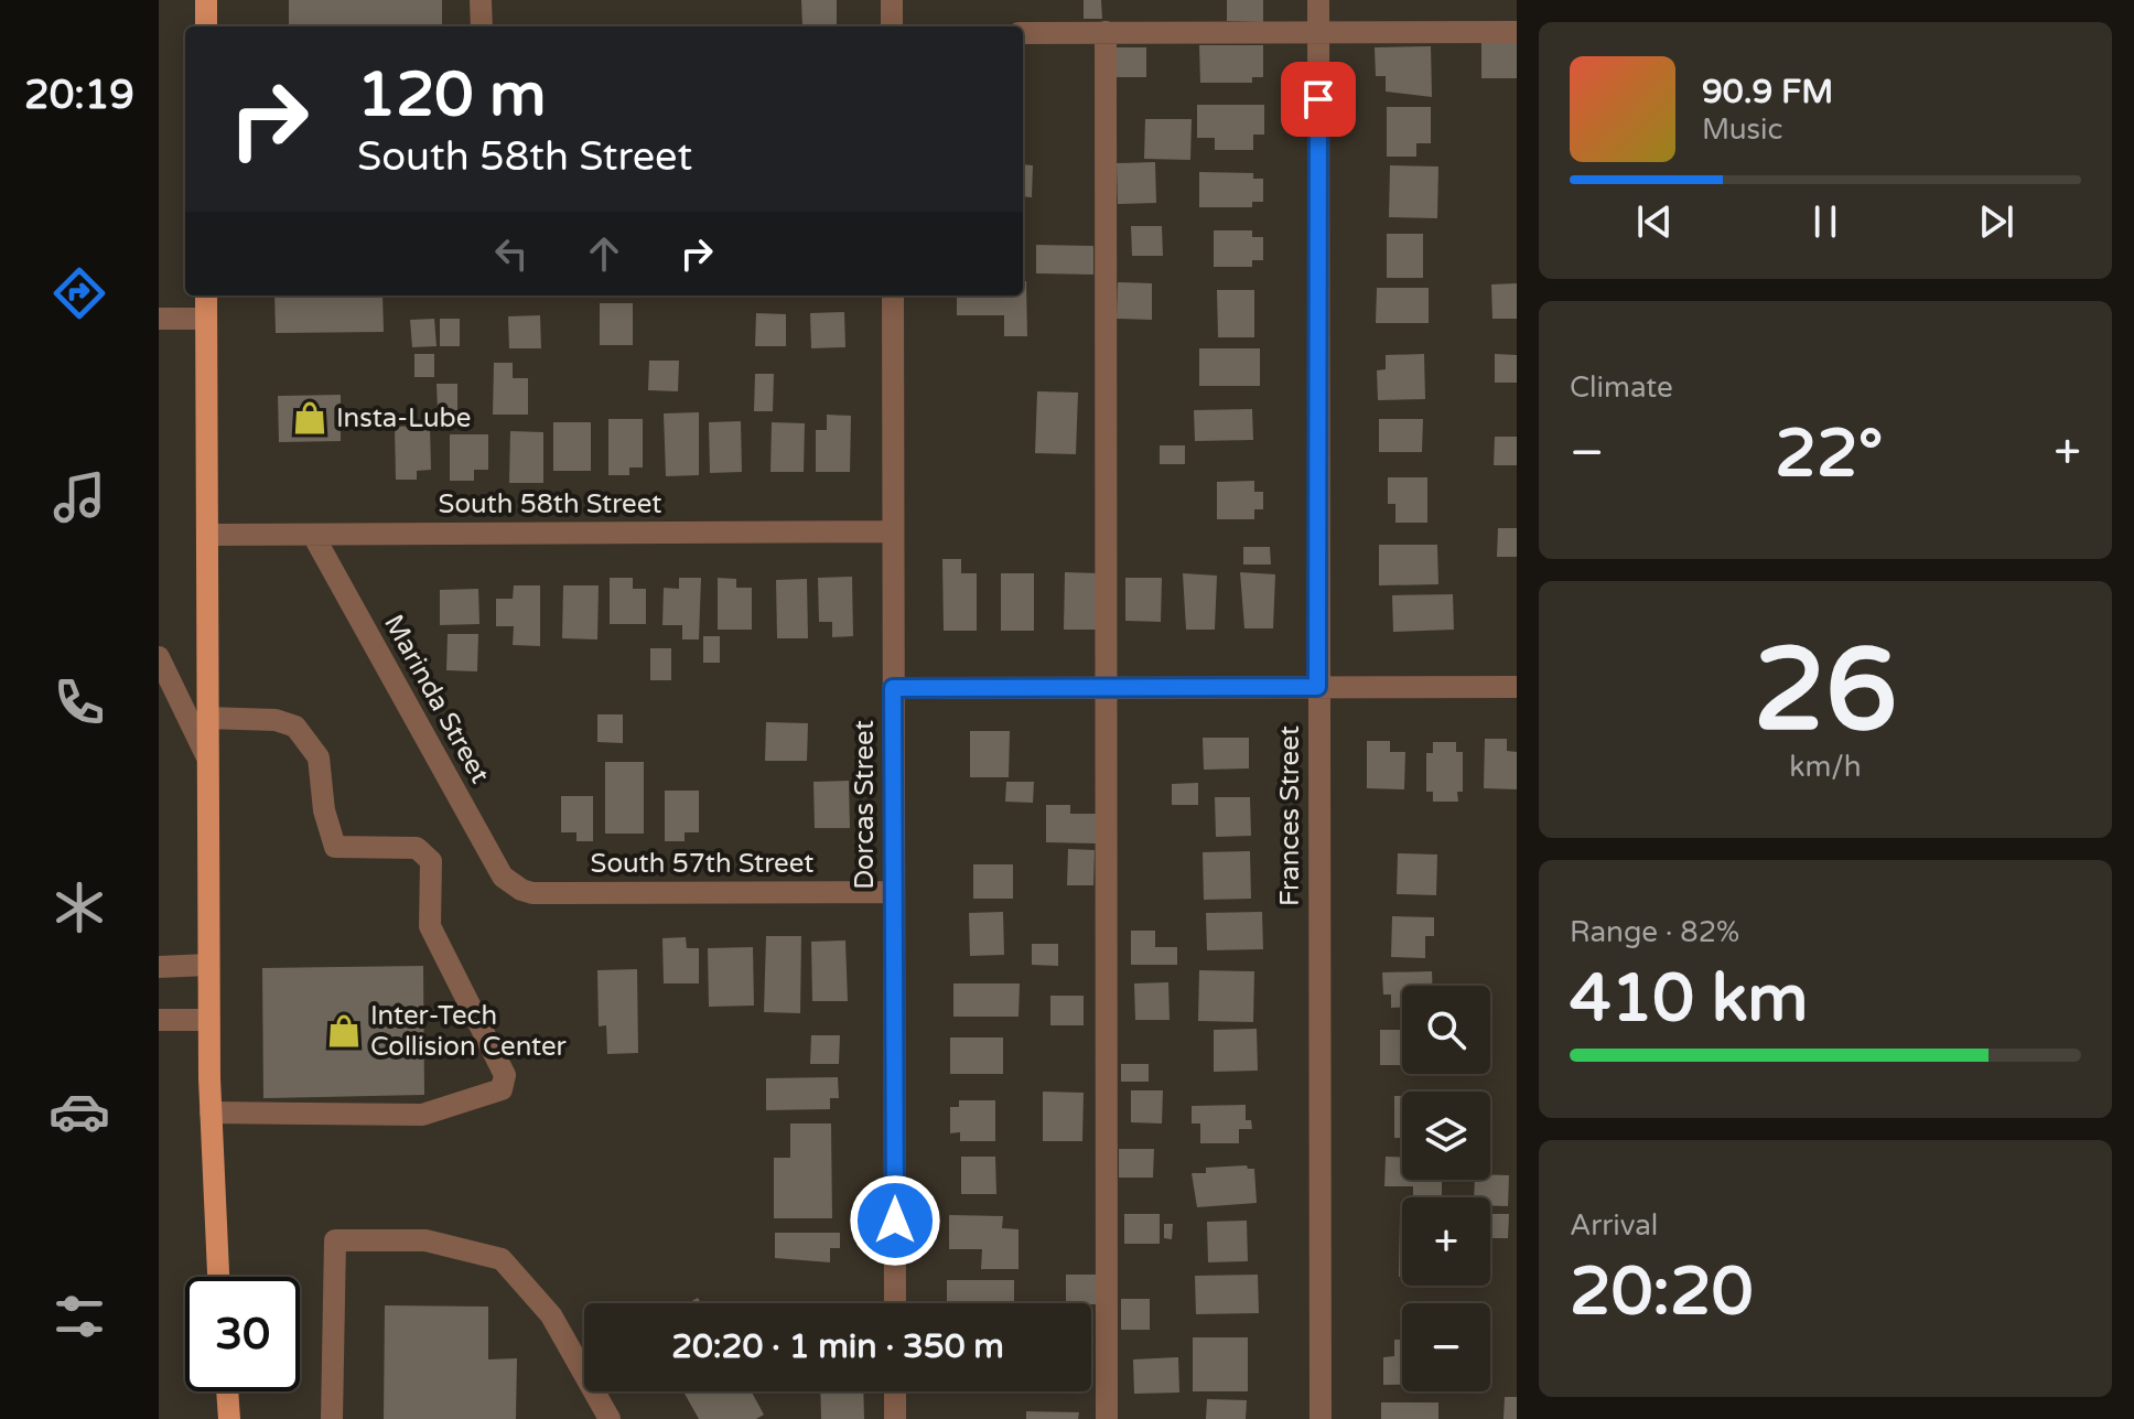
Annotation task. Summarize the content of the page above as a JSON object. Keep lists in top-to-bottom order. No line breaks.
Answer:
{"streets":{"street":["South 58th Street","Marinda Street","Dorcas Street","Frances Street","South 57th Street"]},"crossings":[["South 58th Street","Marinda Street"],["South 58th Street","Dorcas Street"],["Marinda Street","South 57th Street"],["Dorcas Street","South 57th Street"]],"places":{"shop":["Insta-Lube","Inter-Tech Collision Center"]},"page":{"tabs":"20:19","turn":["120 m","South 58th Street"],"song":["90.9 FM","Music"],"tile":["Climate",["26","km/h"],["Range · 82%","410 km"],["Arrival","20:20"]],"heat":["−","22°","+"],"map_buttons":["+","−"],"limit":"30","trip":"20:20 · 1 min · 350 m"}}
